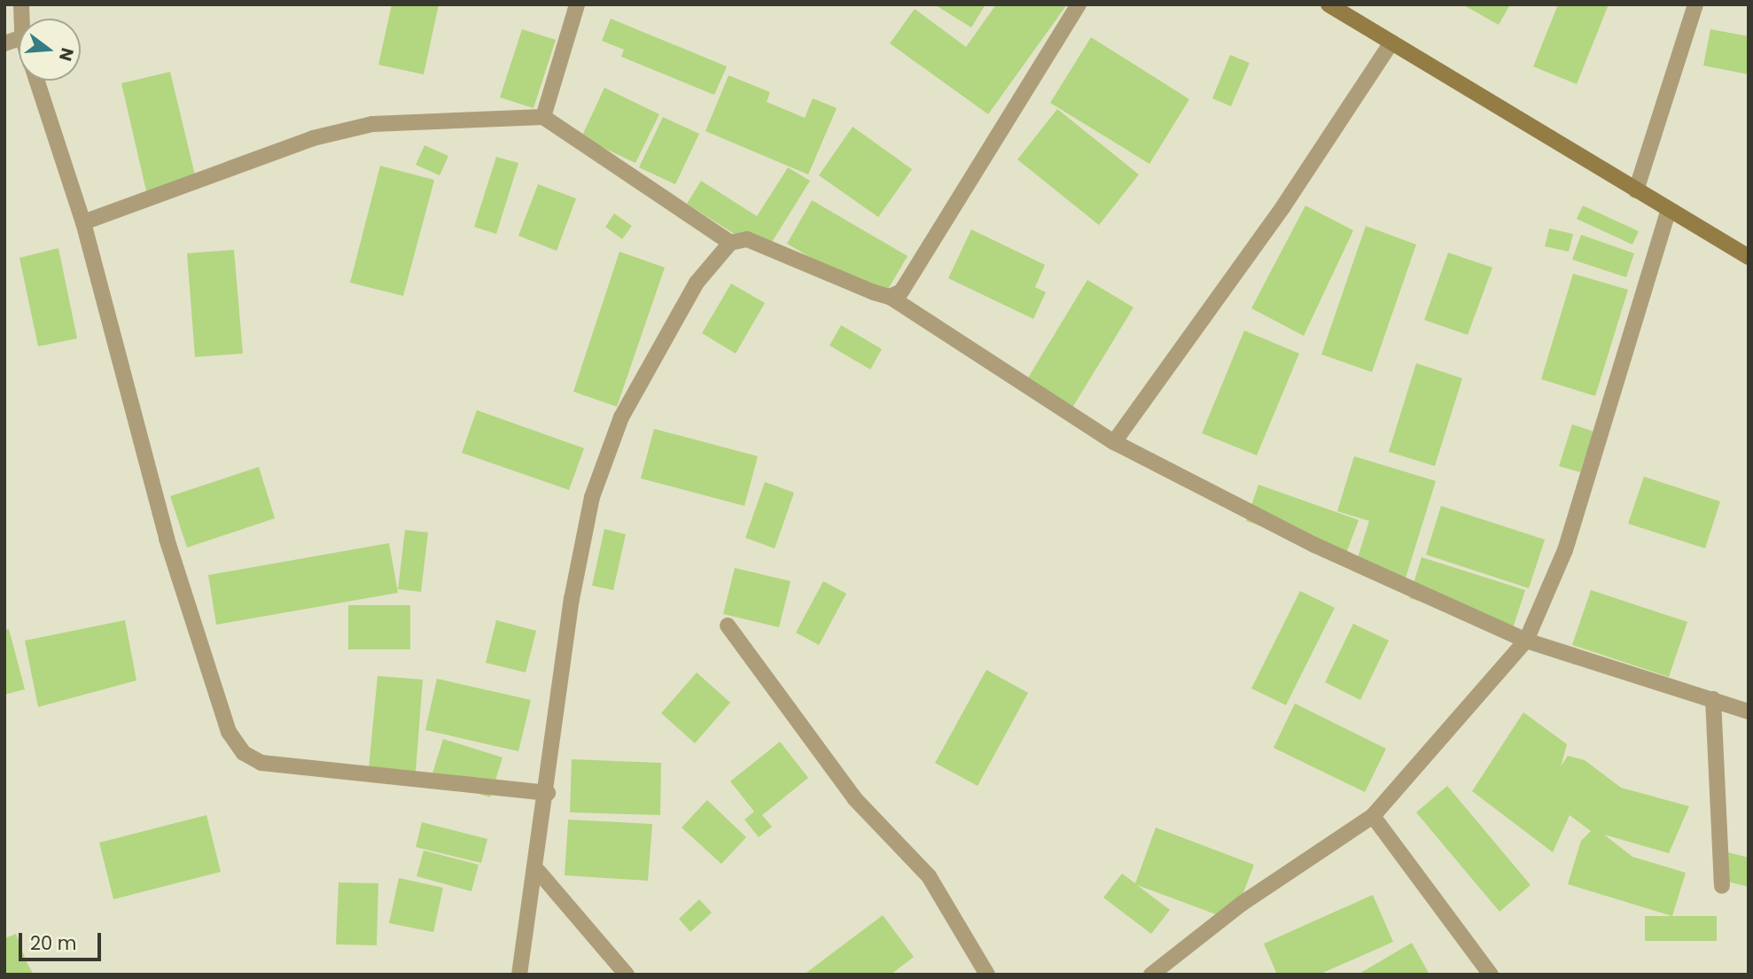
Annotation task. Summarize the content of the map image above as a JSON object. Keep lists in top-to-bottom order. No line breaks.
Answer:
{"scale_bar":"20 m","north":"right"}
